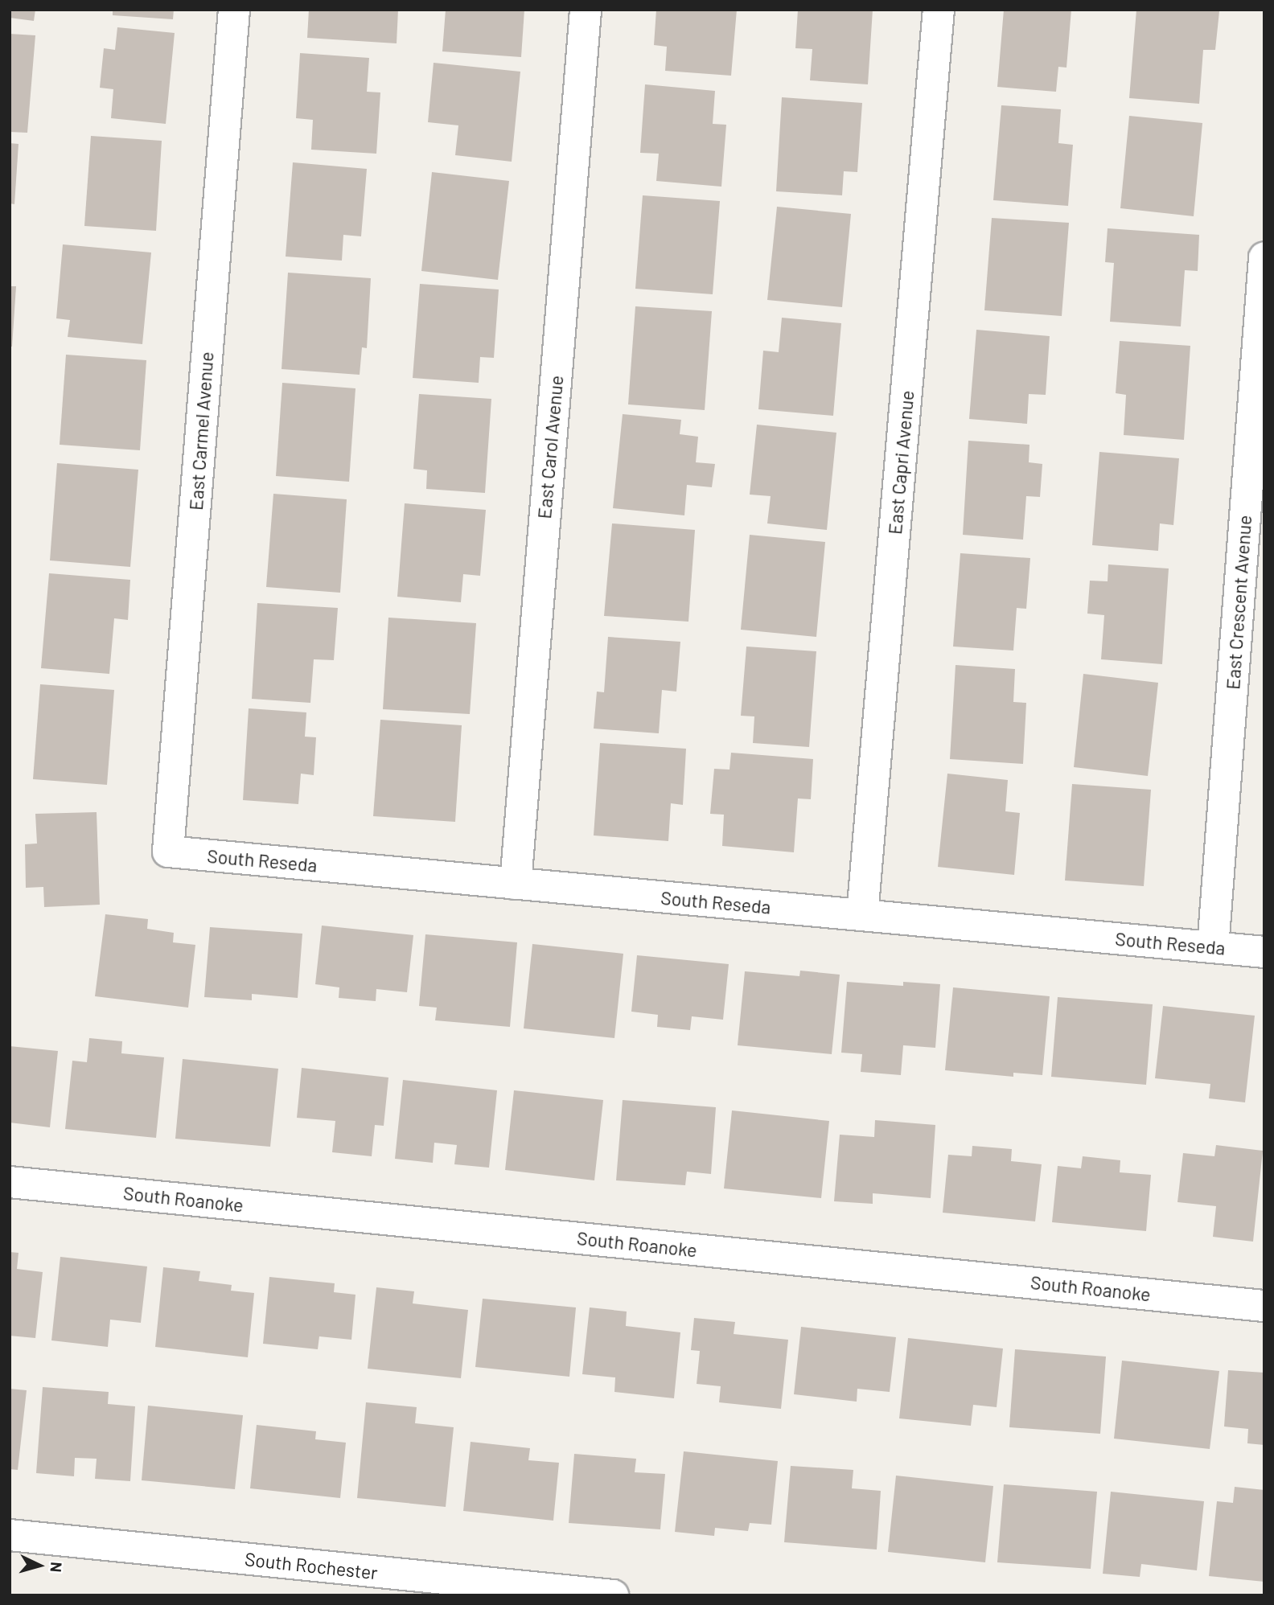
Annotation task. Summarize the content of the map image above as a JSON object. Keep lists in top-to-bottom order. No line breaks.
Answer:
{"streets":{"street":["East Carmel Avenue","East Carol Avenue","East Capri Avenue","East Crescent Avenue","South Reseda","South Roanoke","South Rochester"]},"crossings":[["East Carmel Avenue","South Reseda"],["East Carol Avenue","South Reseda"],["East Capri Avenue","South Reseda"],["East Crescent Avenue","South Reseda"]],"north":"right"}
